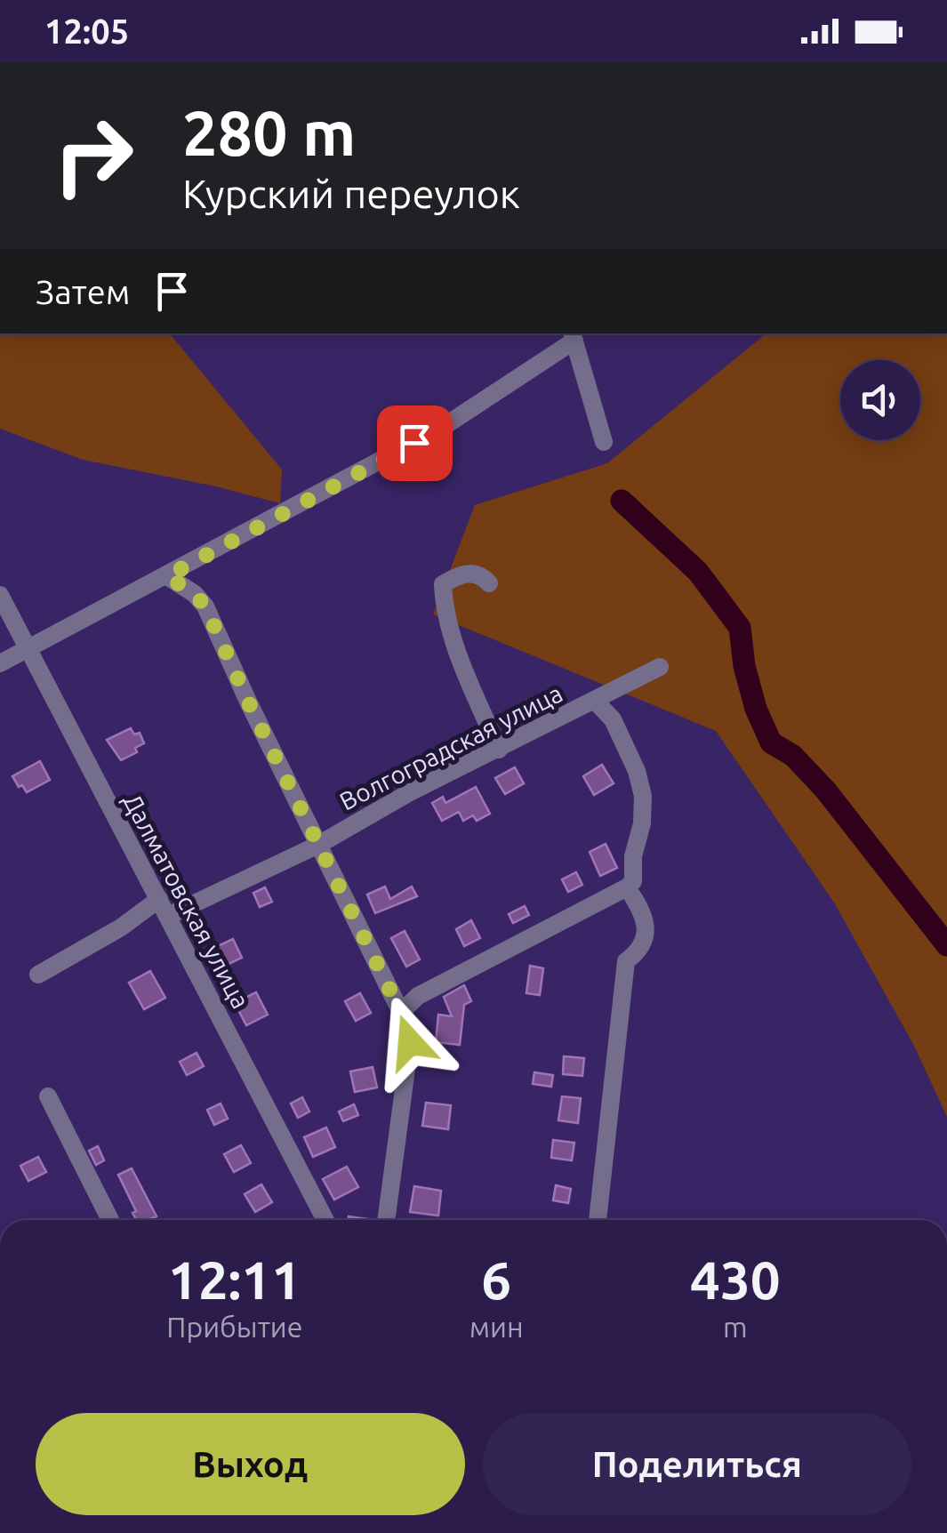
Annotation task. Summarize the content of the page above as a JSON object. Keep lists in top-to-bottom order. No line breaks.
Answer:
{"streets":{"street":["Волгоградская улица","Далматовская улица"]},"crossings":[["Волгоградская улица","Далматовская улица"]],"page":{"status":"12:05","turn":["280 m","Курский переулок"],"then":"Затем","eta":["12:11","Прибытие","6","мин","430","m"],"buttons":["Выход","Поделиться"]}}
